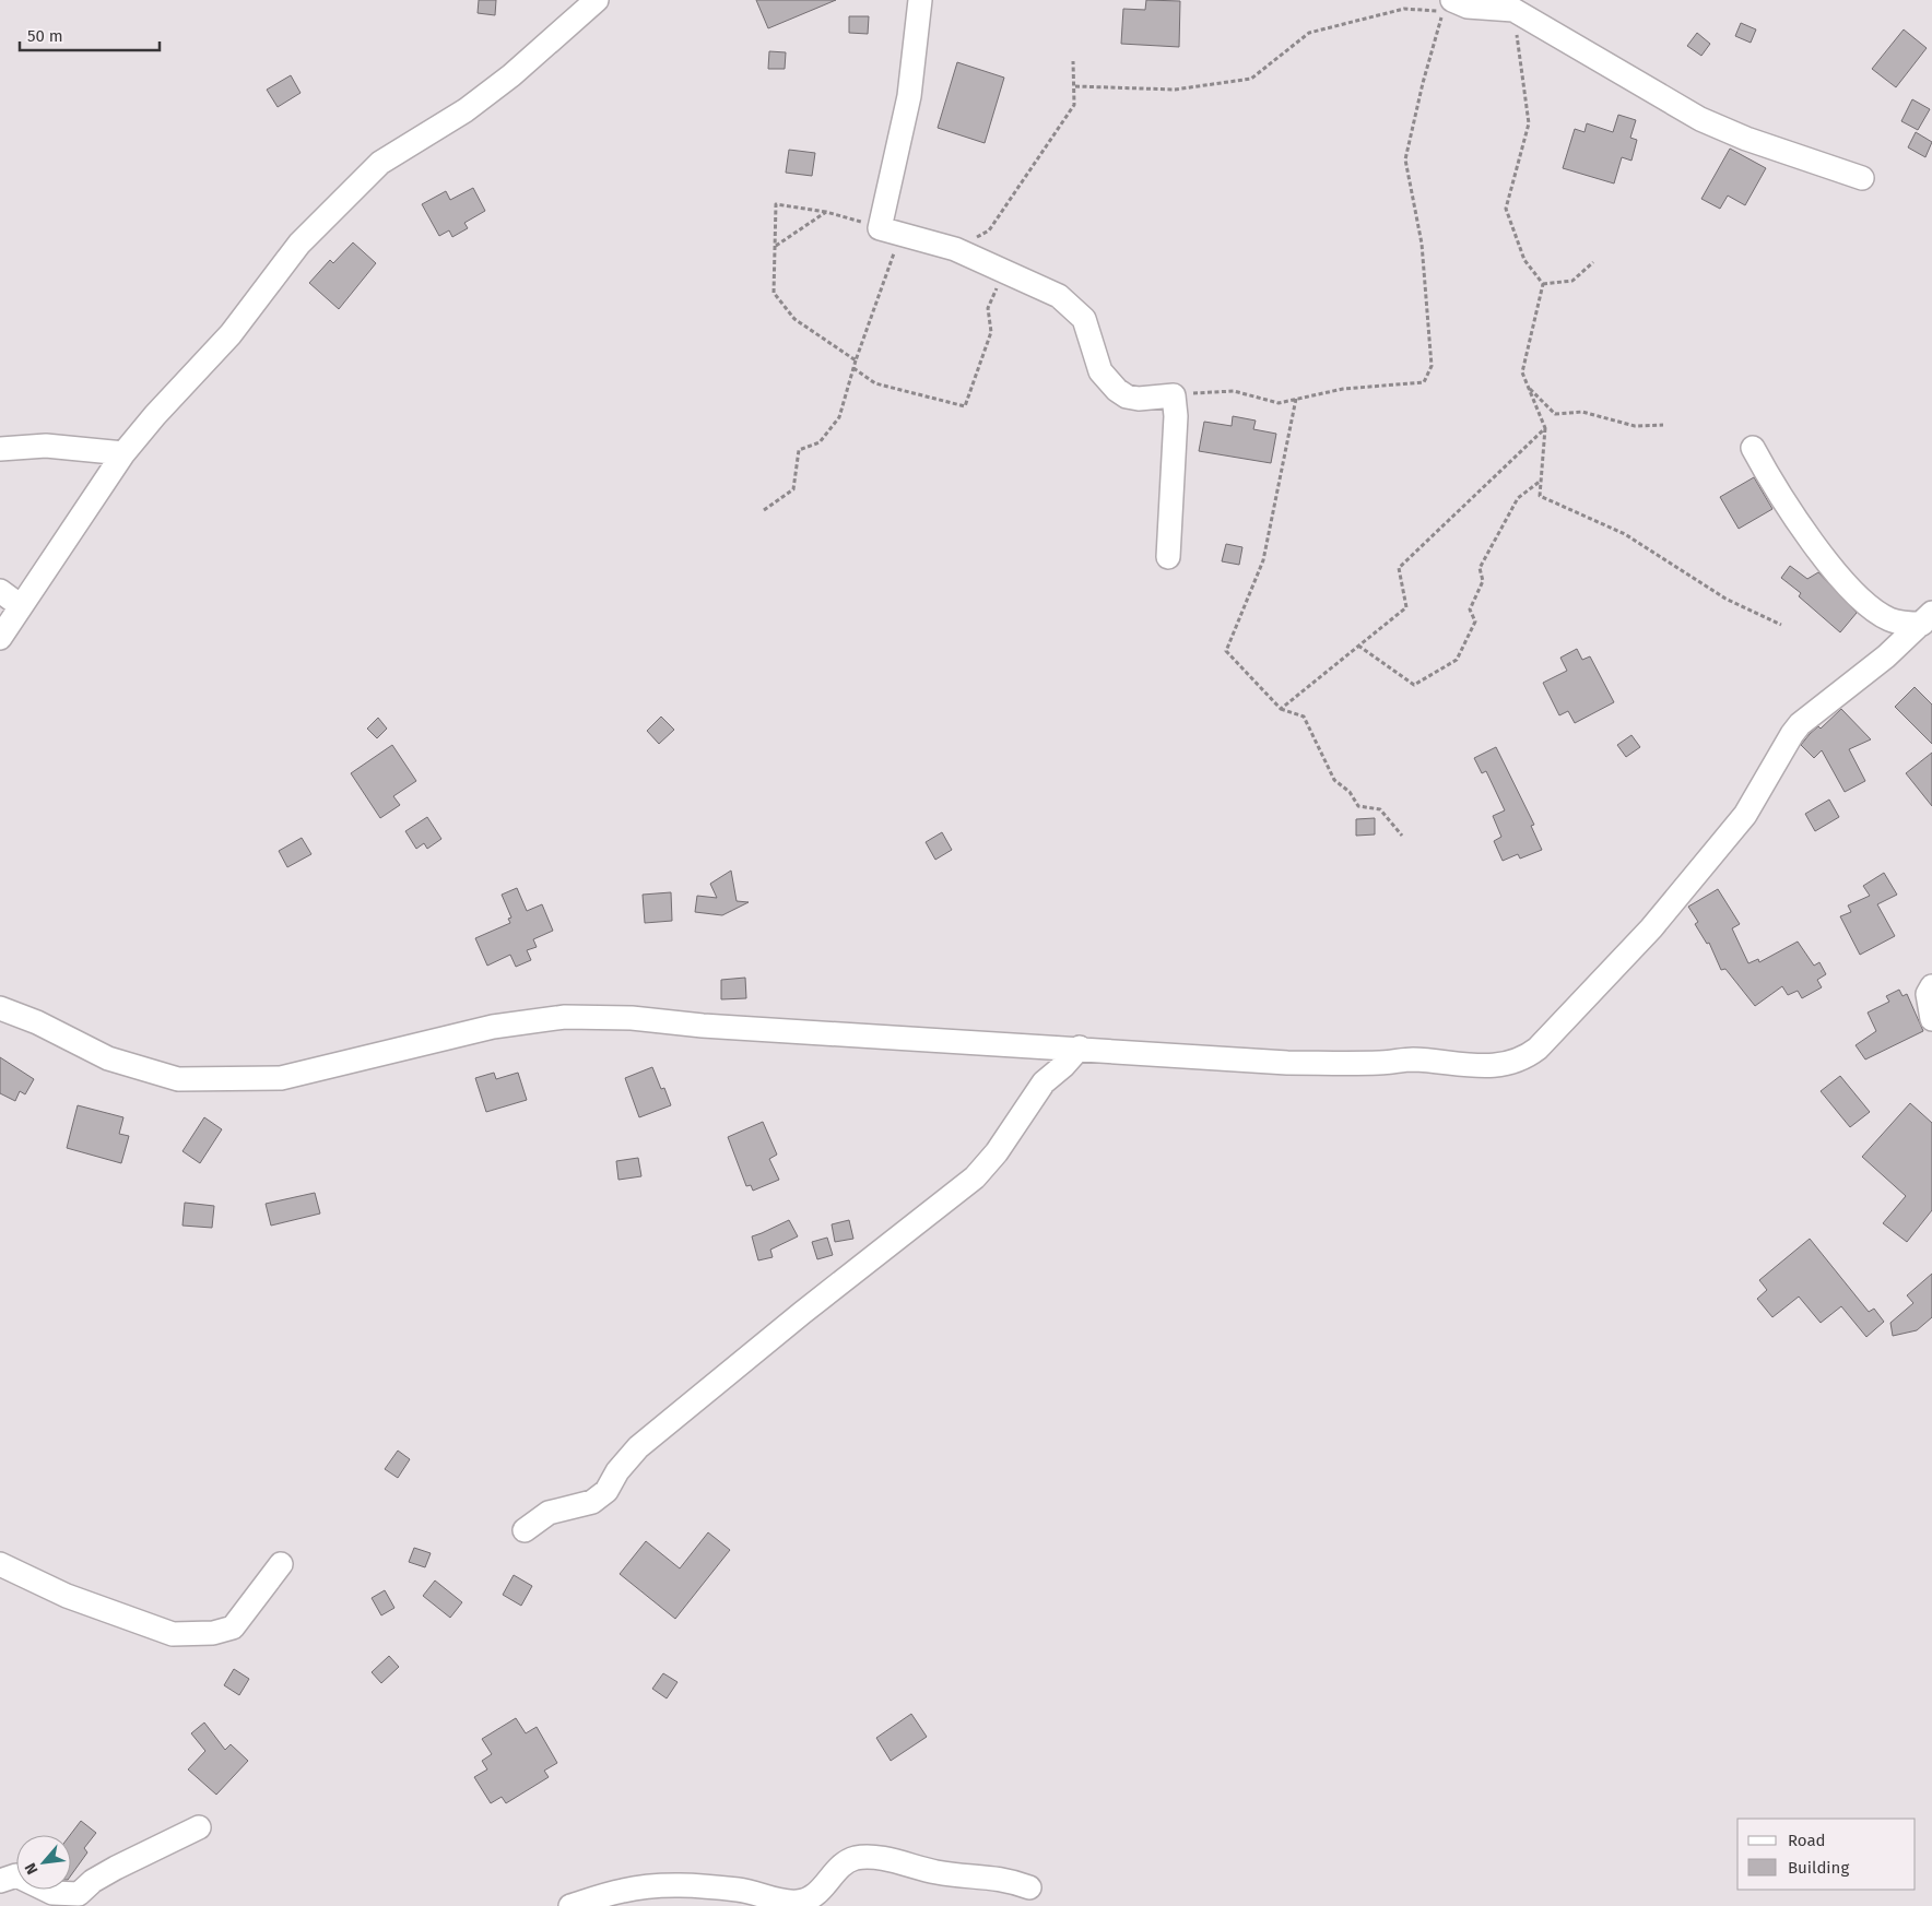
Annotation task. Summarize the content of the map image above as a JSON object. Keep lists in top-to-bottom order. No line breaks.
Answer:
{"legend":["Road","Building"],"scale_bar":"50 m","north":"bottom left"}
